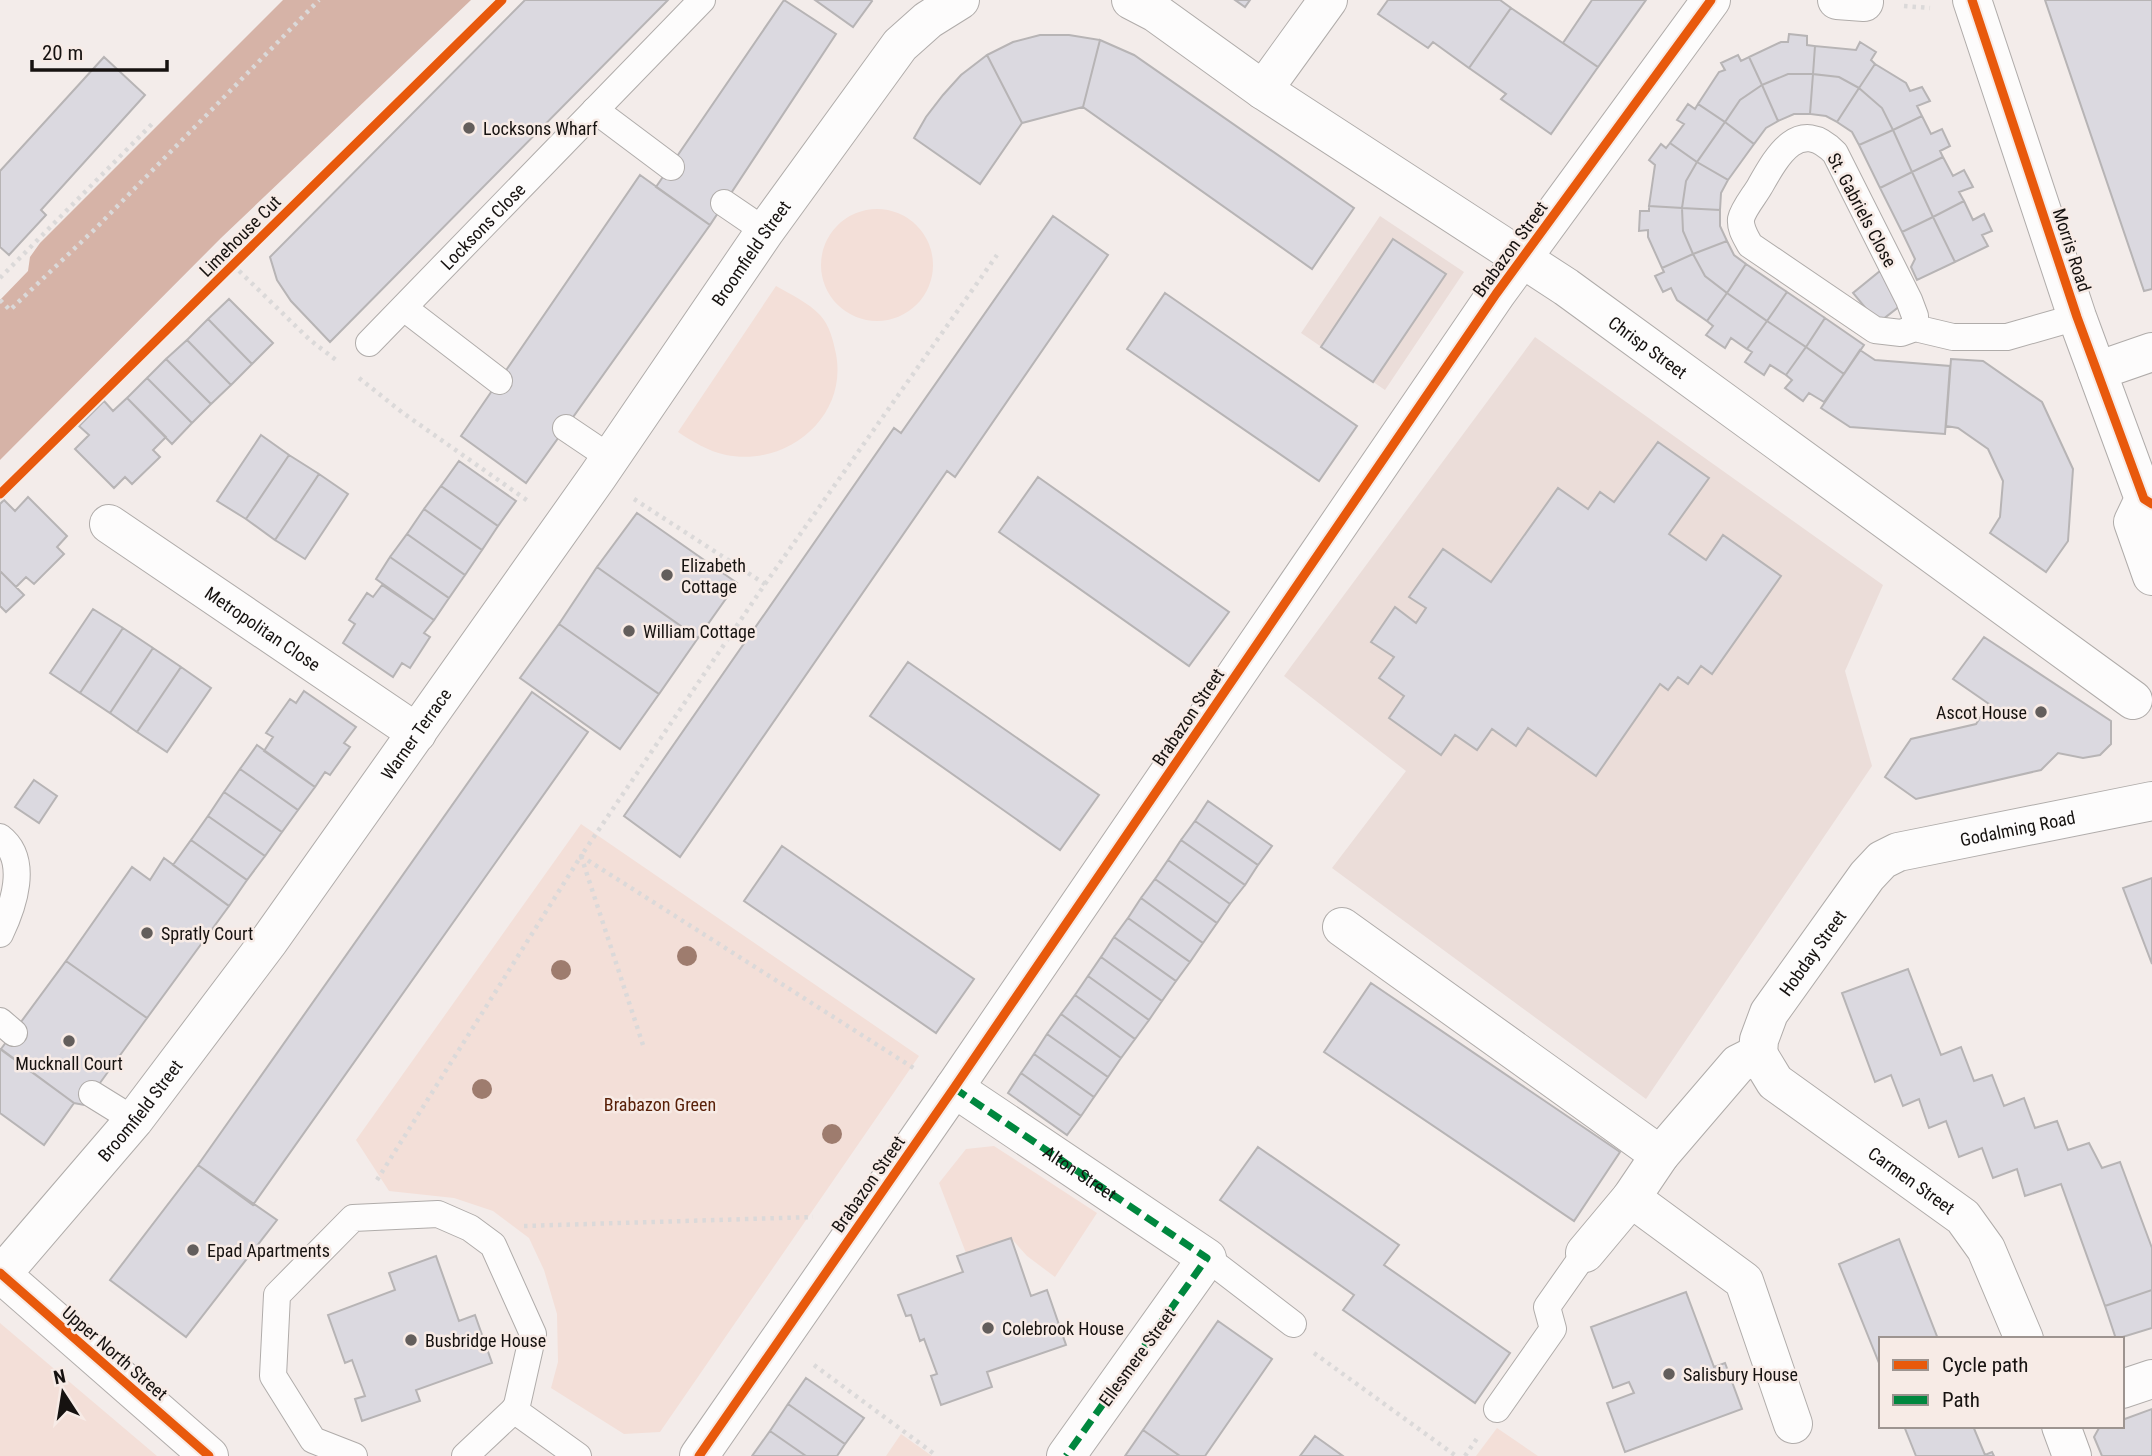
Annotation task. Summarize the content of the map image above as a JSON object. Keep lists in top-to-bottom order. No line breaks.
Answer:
{"streets":{"street":["Brabazon Street","Morris Road","Broomfield Street","Chrisp Street","Metropolitan Close","Warner Terrace","Godalming Road","Hobday Street","Alton Street","Carmen Street","Upper North Street","Ellesmere Street"],"lane":["St. Gabriels Close","Locksons Close"],"cycle path":["Limehouse Cut"]},"crossings":[["St. Gabriels Close","Morris Road"],["Brabazon Street","Chrisp Street"],["Brabazon Street","Alton Street"],["Broomfield Street","Warner Terrace"],["Broomfield Street","Upper North Street"],["Metropolitan Close","Warner Terrace"],["Godalming Road","Hobday Street"],["Hobday Street","Carmen Street"],["Alton Street","Ellesmere Street"]],"parks":["Brabazon Green"],"places":["Locksons Wharf","Elizabeth Cottage","William Cottage","Ascot House","Spratly Court","Mucknall Court","Epad Apartments","Colebrook House","Busbridge House","Salisbury House"],"legend":["Cycle path","Path"],"scale_bar":"20 m","north":"top"}
